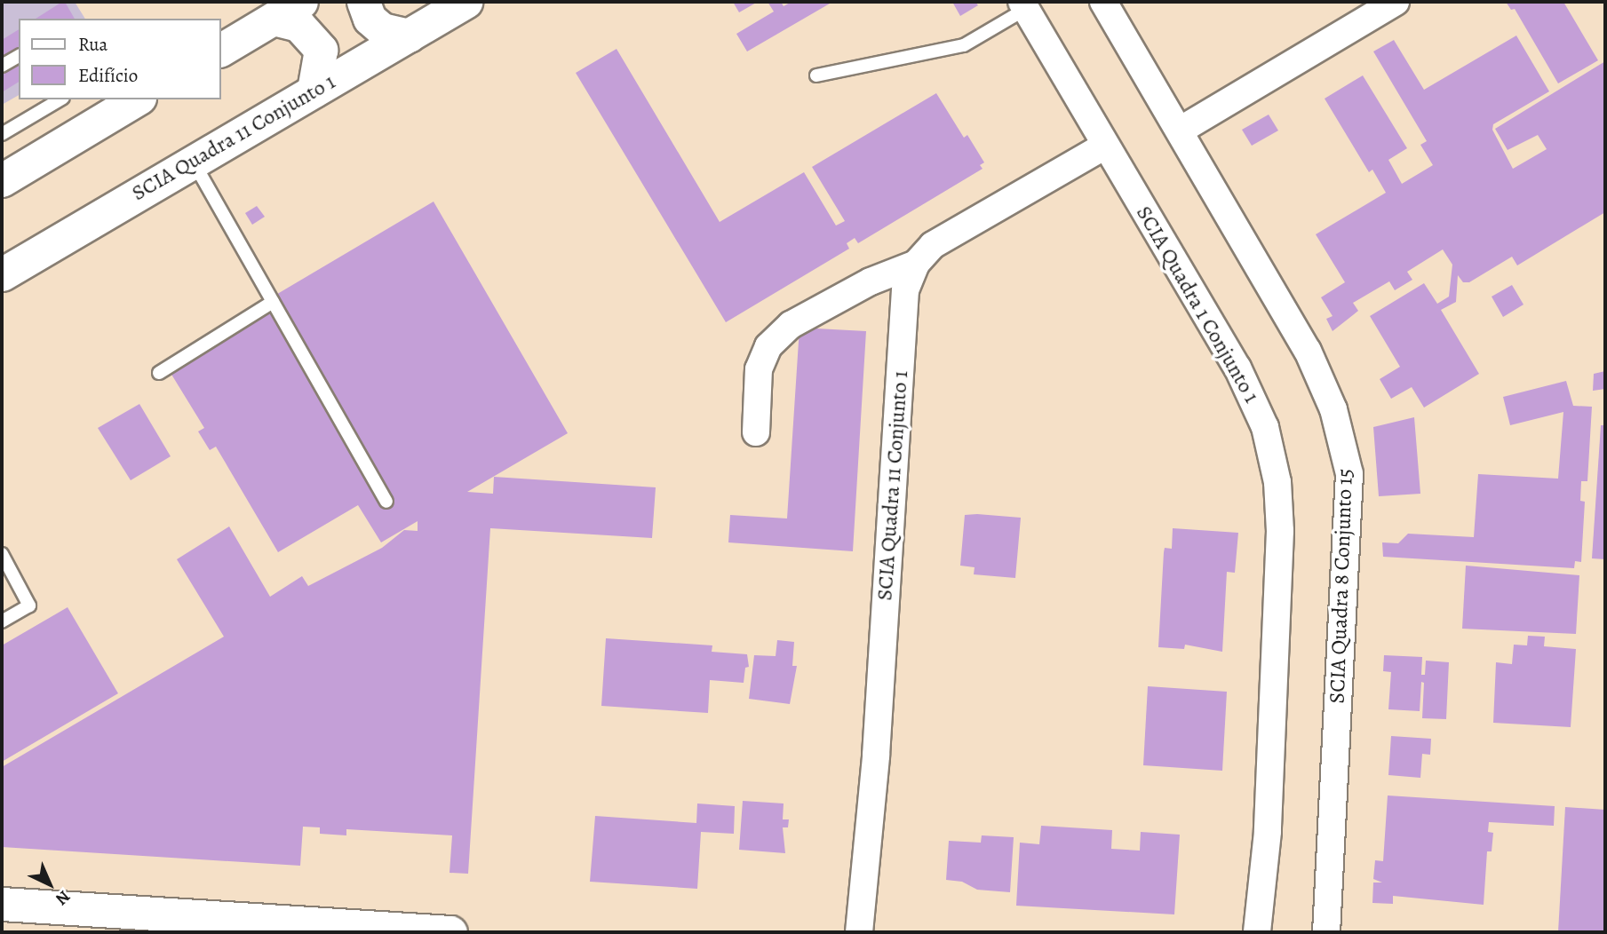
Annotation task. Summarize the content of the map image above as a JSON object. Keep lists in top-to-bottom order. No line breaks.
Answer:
{"streets":{"street":["SCIA Quadra 11 Conjunto 1","SCIA Quadra 1 Conjunto 1","SCIA Quadra 8 Conjunto 15"]},"crossings":[["SCIA Quadra 11 Conjunto 1","SCIA Quadra 1 Conjunto 1"]],"legend":["Rua","Edifício"],"north":"bottom right"}
